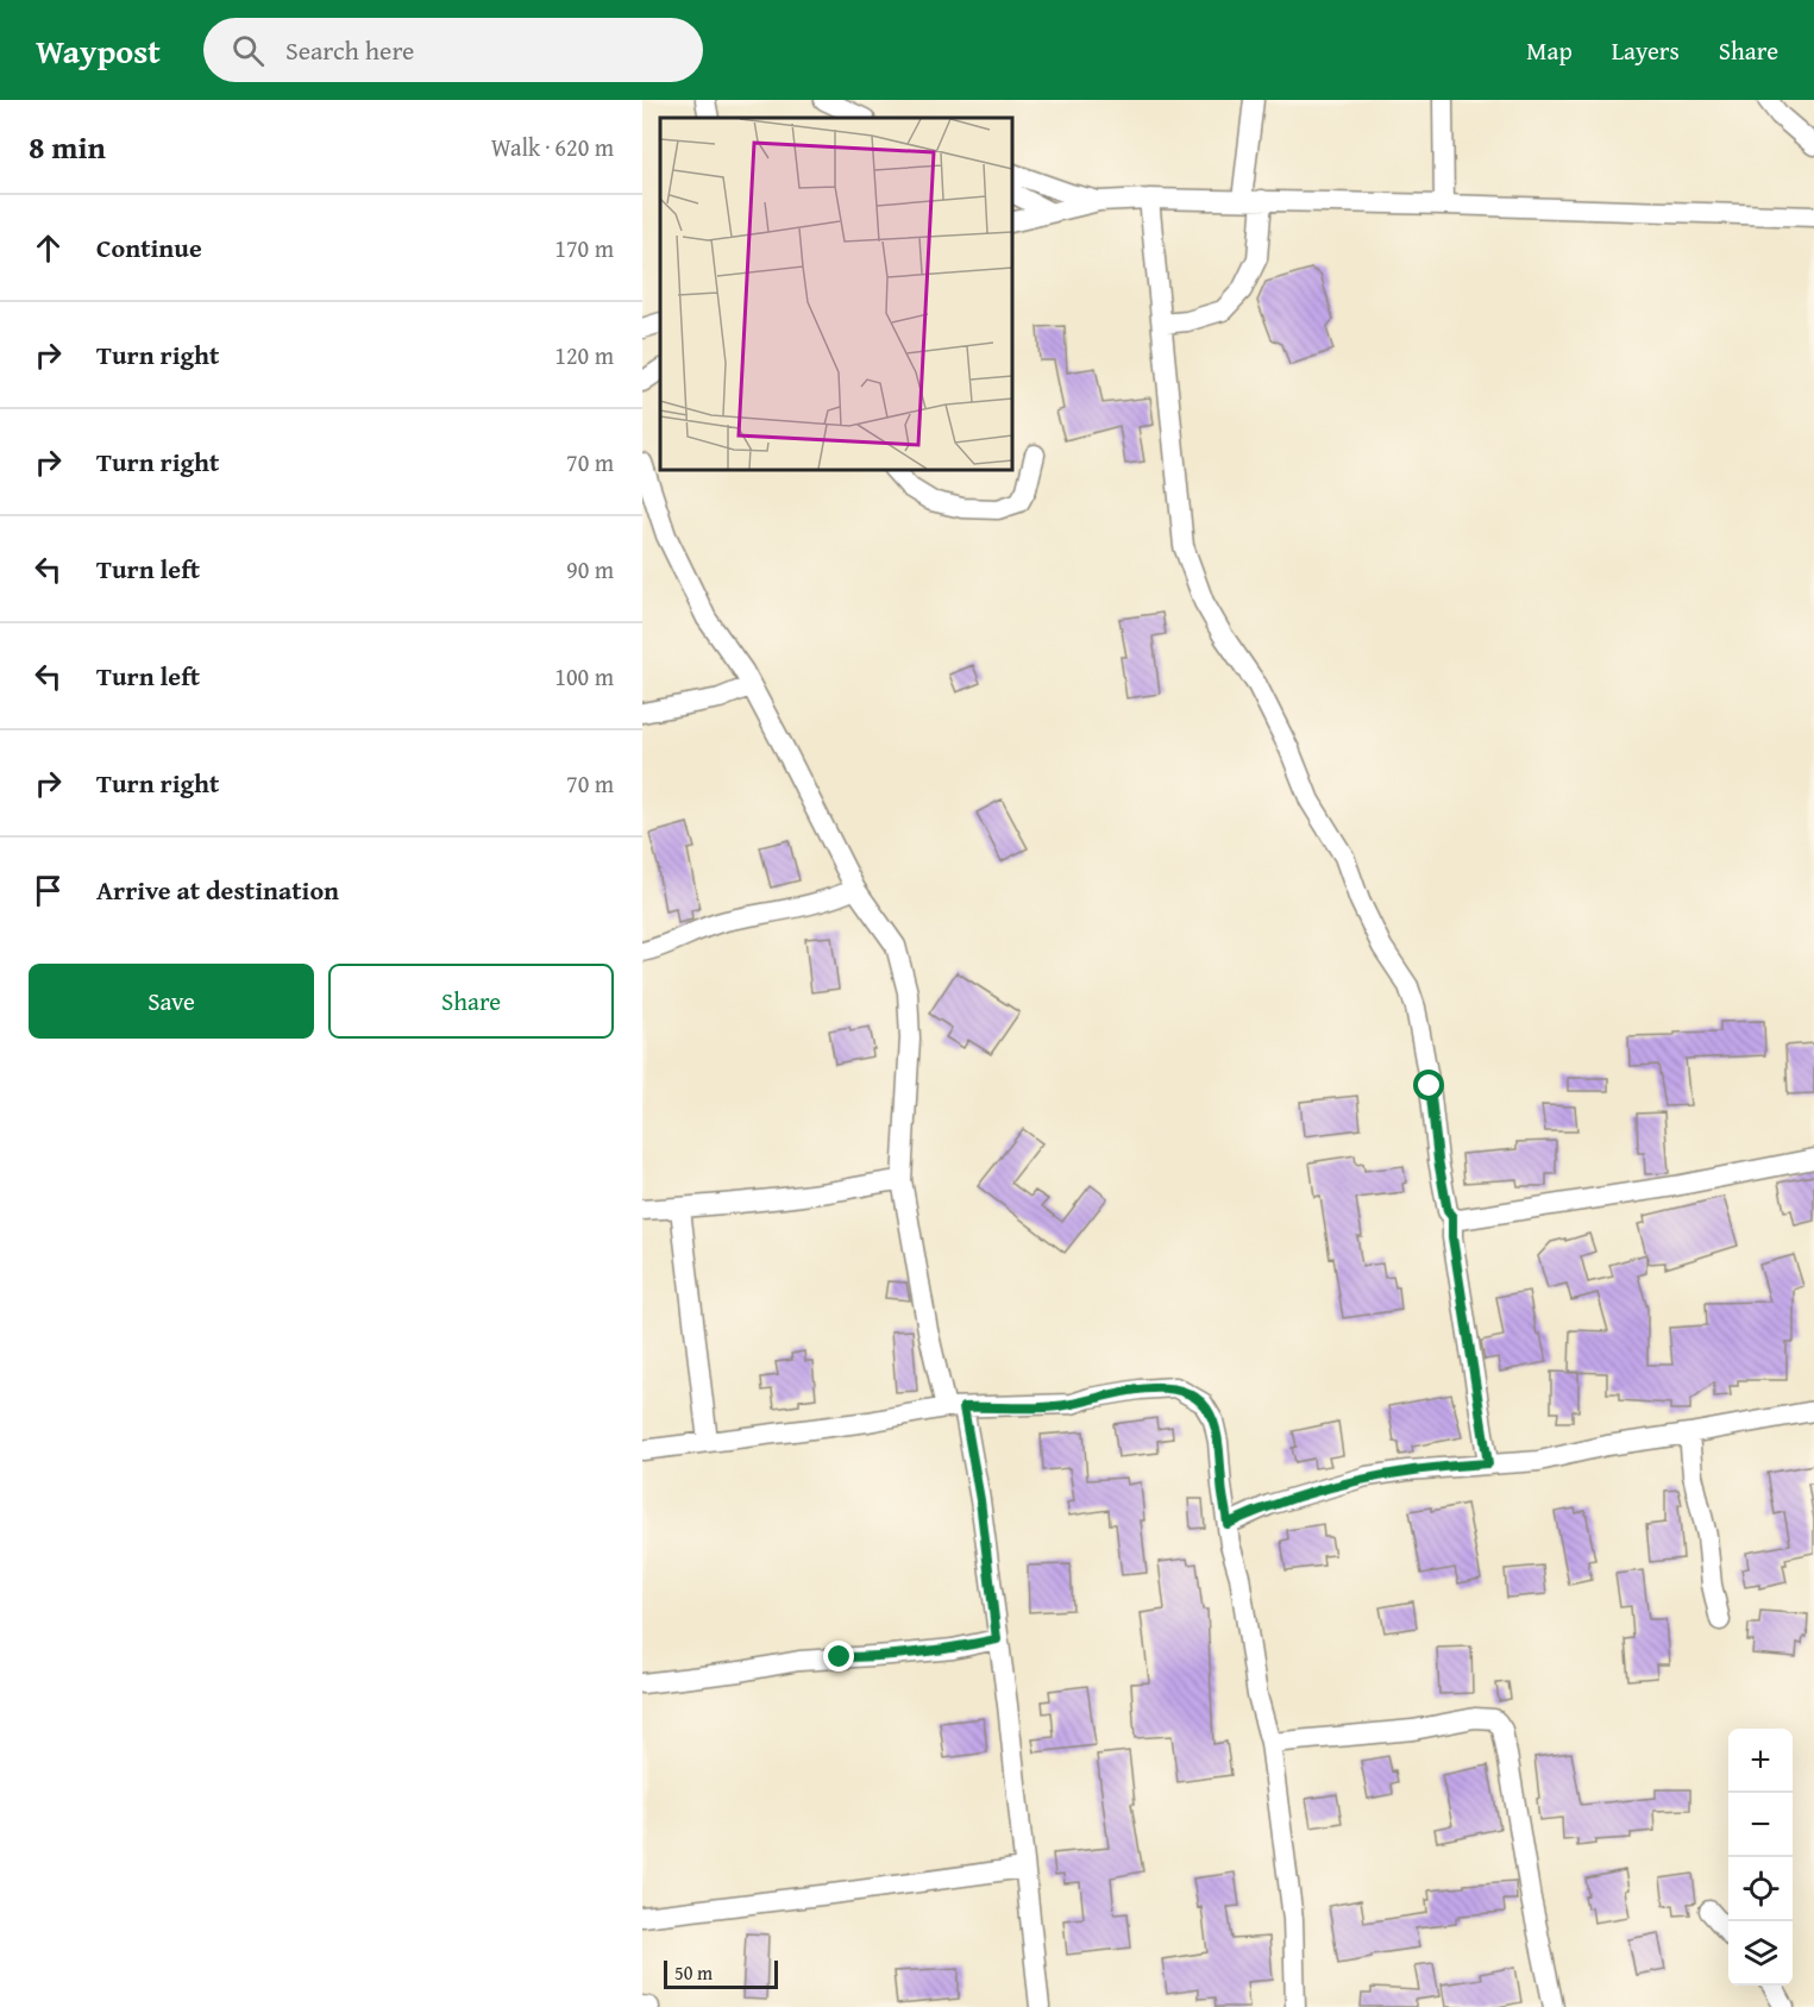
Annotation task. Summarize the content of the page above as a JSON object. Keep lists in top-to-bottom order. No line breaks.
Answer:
{"scale_bar":"50 m","page":{"header":"Waypost","search":"Search here","nav":["Map","Layers","Share"],"heading":["8 min","Walk · 620 m"],"list":[["Continue","170 m"],["Turn right","120 m"],["Turn right","70 m"],["Turn left","90 m"],["Turn left","100 m"],["Turn right","70 m"],"Arrive at destination"],"buttons":["Save","Share"],"map_buttons":["+","−"],"scale":"50 m"}}
